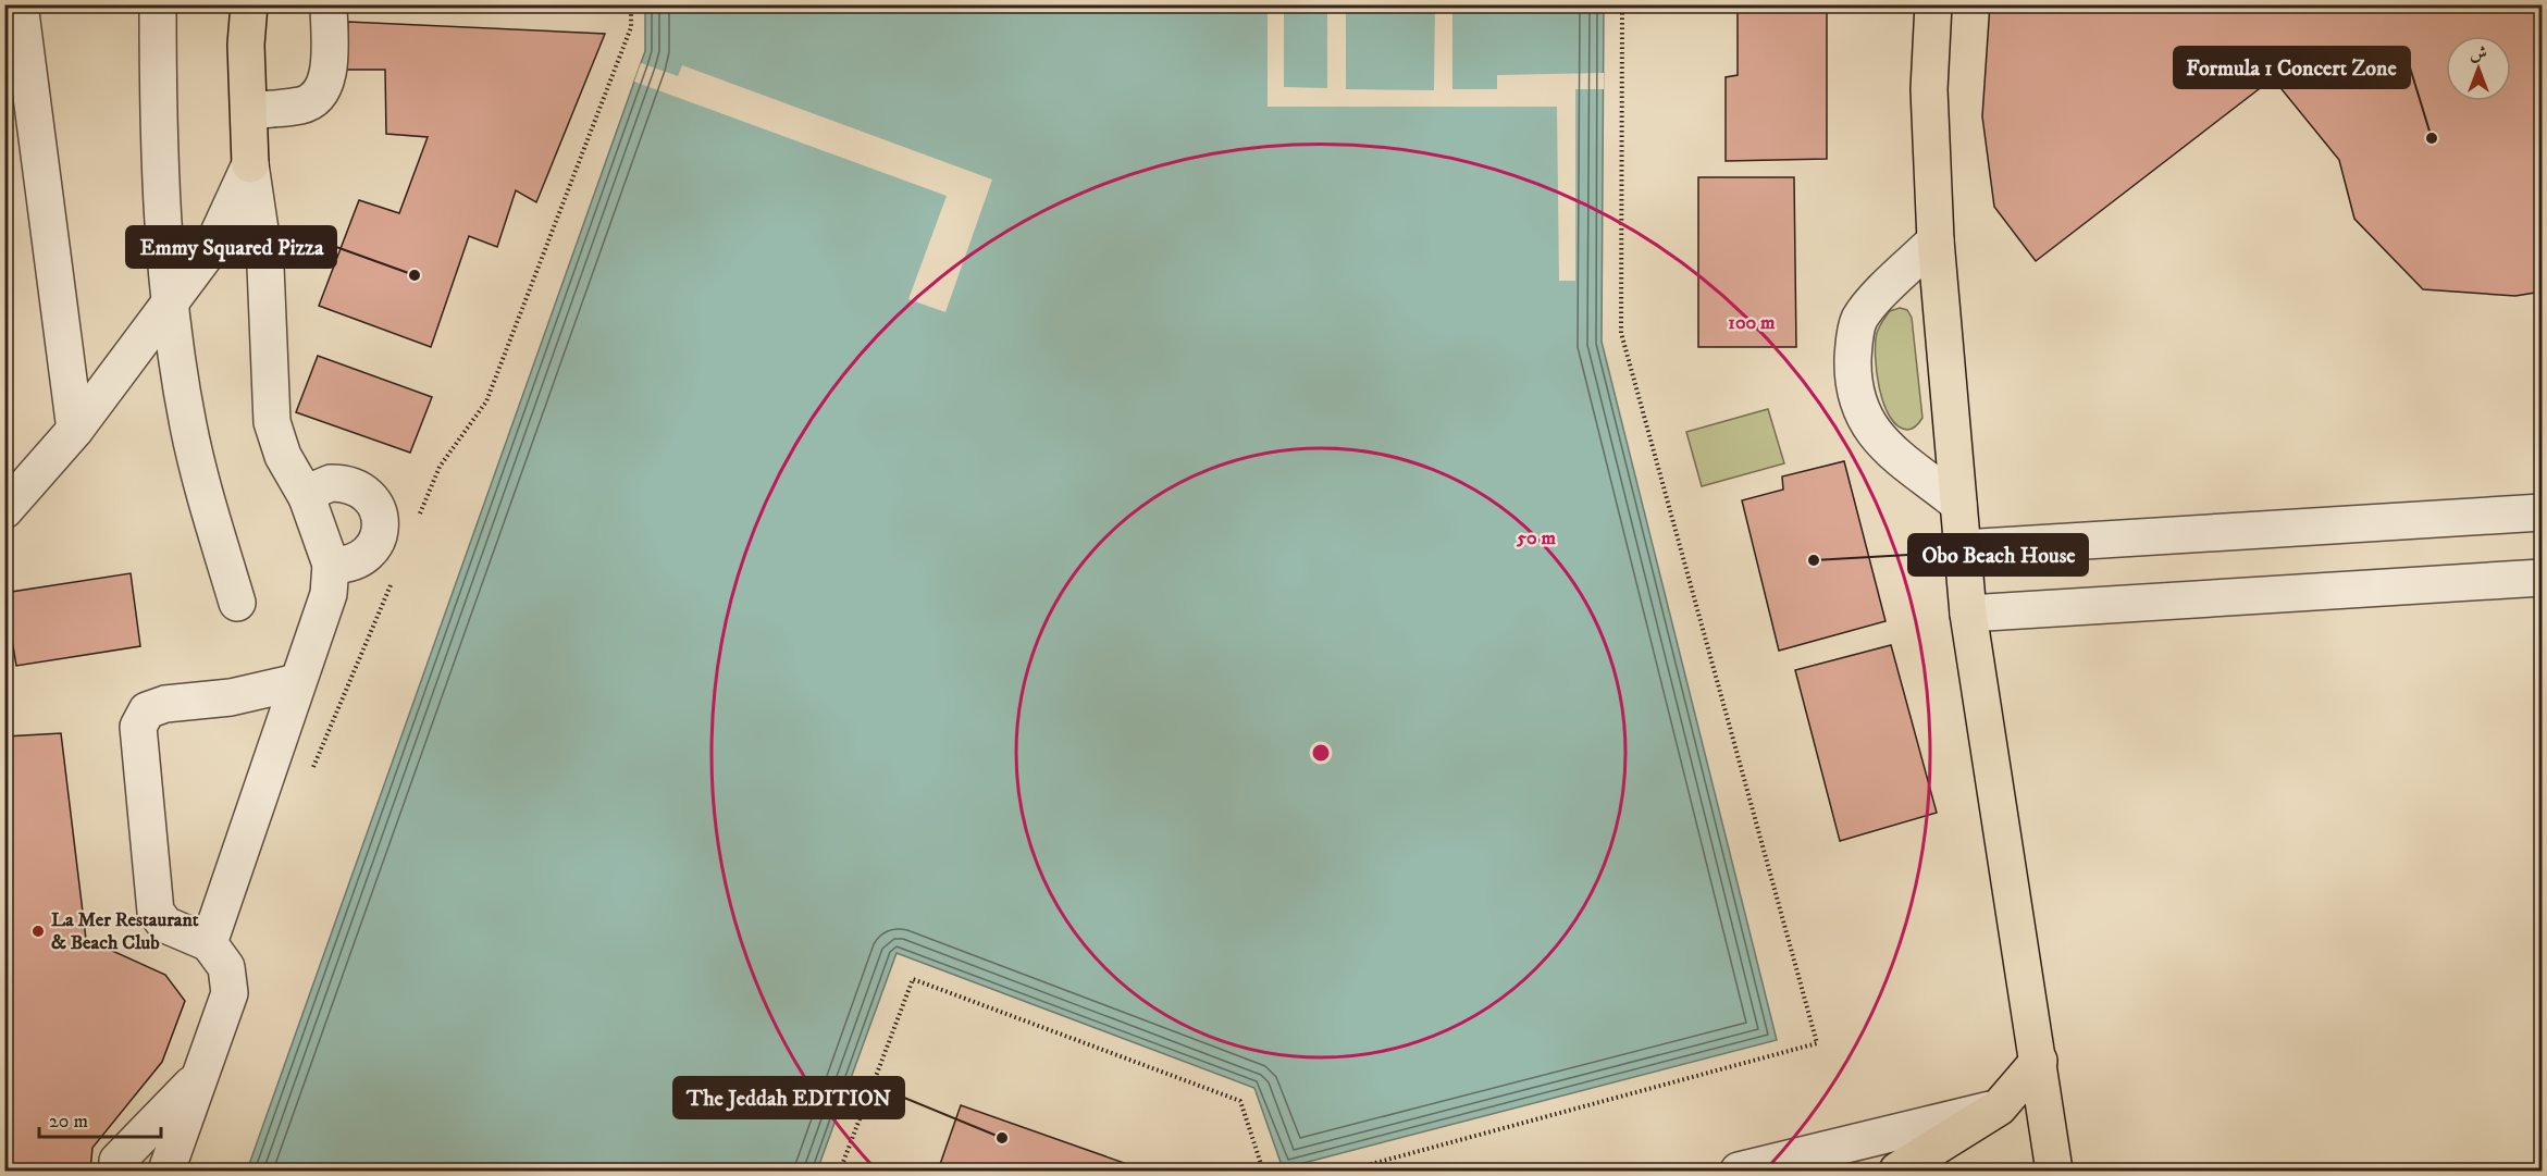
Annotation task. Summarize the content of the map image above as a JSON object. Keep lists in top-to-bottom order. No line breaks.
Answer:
{"places":["Formula 1 Concert Zone","Emmy Squared Pizza","Obo Beach House","La Mer Restaurant & Beach Club","The Jeddah EDITION"],"scale_bar":"20 m","north":"top","rings":["100 m","50 m"]}
